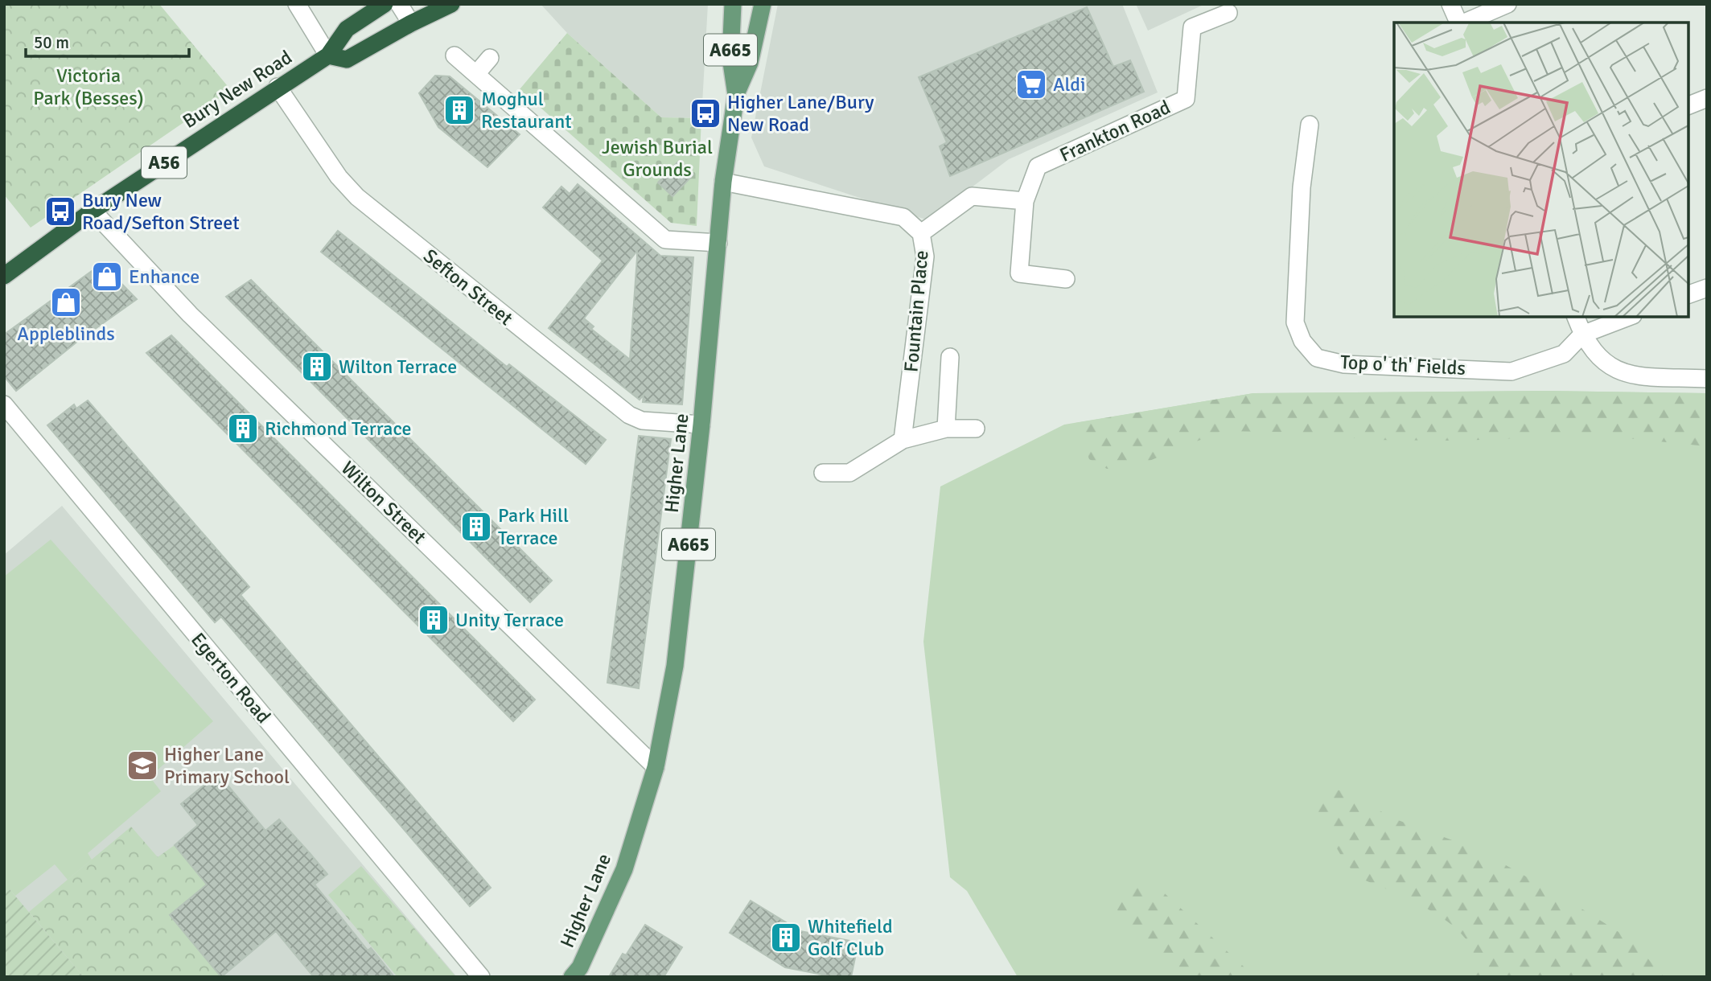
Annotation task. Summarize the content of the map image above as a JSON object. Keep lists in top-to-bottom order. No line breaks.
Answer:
{"streets":{"highway":["Bury New Road","A56"],"main road":["A665","Higher Lane"],"street":["Frankton Road","Sefton Street","Fountain Place","Top o' th' Fields","Wilton Street","Egerton Road"]},"crossings":[["Bury New Road","Sefton Street"],["Bury New Road","Wilton Street"],["Sefton Street","Higher Lane"],["Fountain Place","Higher Lane"],["Higher Lane","Wilton Street"]],"parks":["Victoria Park (Besses)","Jewish Burial Grounds"],"places":{"supermarket":["Aldi"],"building":["Moghul Restaurant","Wilton Terrace","Richmond Terrace","Park Hill Terrace","Unity Terrace","Whitefield Golf Club"],"bus stop":["Higher Lane/Bury New Road","Bury New Road/Sefton Street"],"shop":["Enhance","Appleblinds"],"school or university":["Higher Lane Primary School"]},"scale_bar":"50 m"}
